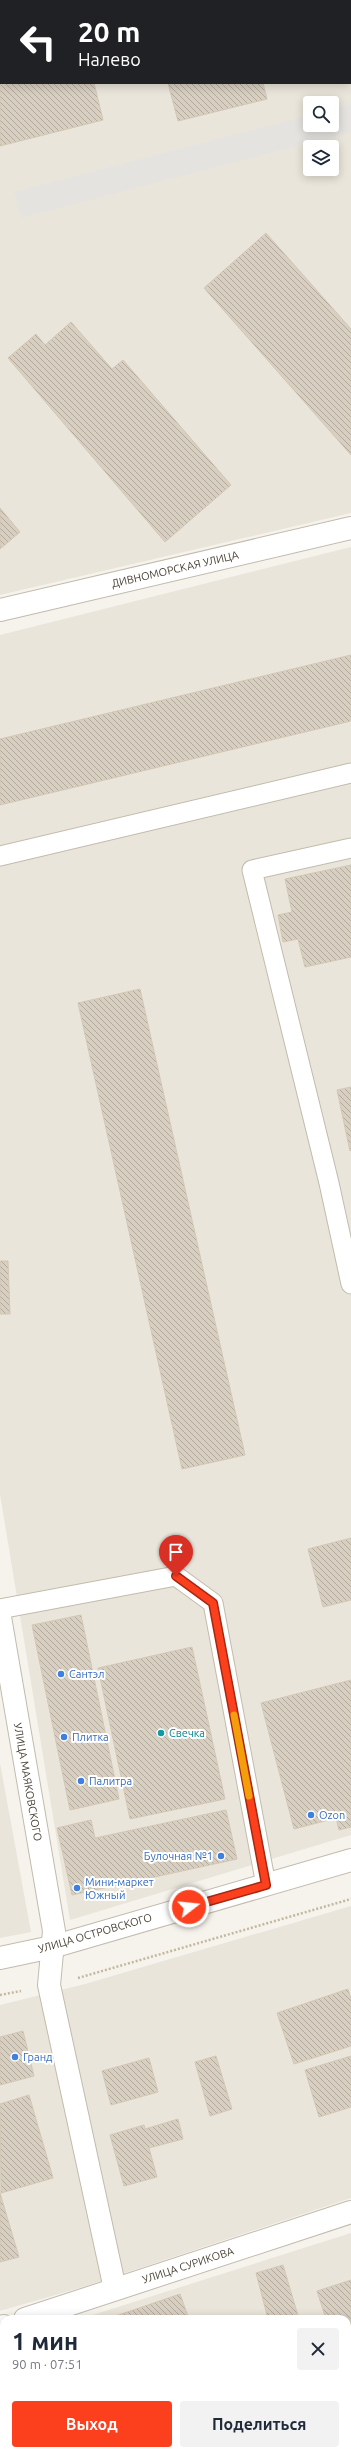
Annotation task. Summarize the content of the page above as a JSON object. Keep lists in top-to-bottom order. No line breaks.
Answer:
{"streets":{"street":["ДИВНОМОРСКАЯ УЛИЦА","УЛИЦА МАЯКОВСКОГО","УЛИЦА ОСТРОВСКОГО","УЛИЦА СУРИКОВА"]},"crossings":[["УЛИЦА МАЯКОВСКОГО","УЛИЦА ОСТРОВСКОГО"],["УЛИЦА МАЯКОВСКОГО","УЛИЦА СУРИКОВА"]],"places":["Сантэл","Свечка","Плитка","Палитра","Ozon","Булочная №1","Мини-маркет Южный","Гранд"],"page":{"turn":["20 m","Налево"],"heading":["1 мин","90 m · 07:51"],"buttons":["Выход","Поделиться"]}}
